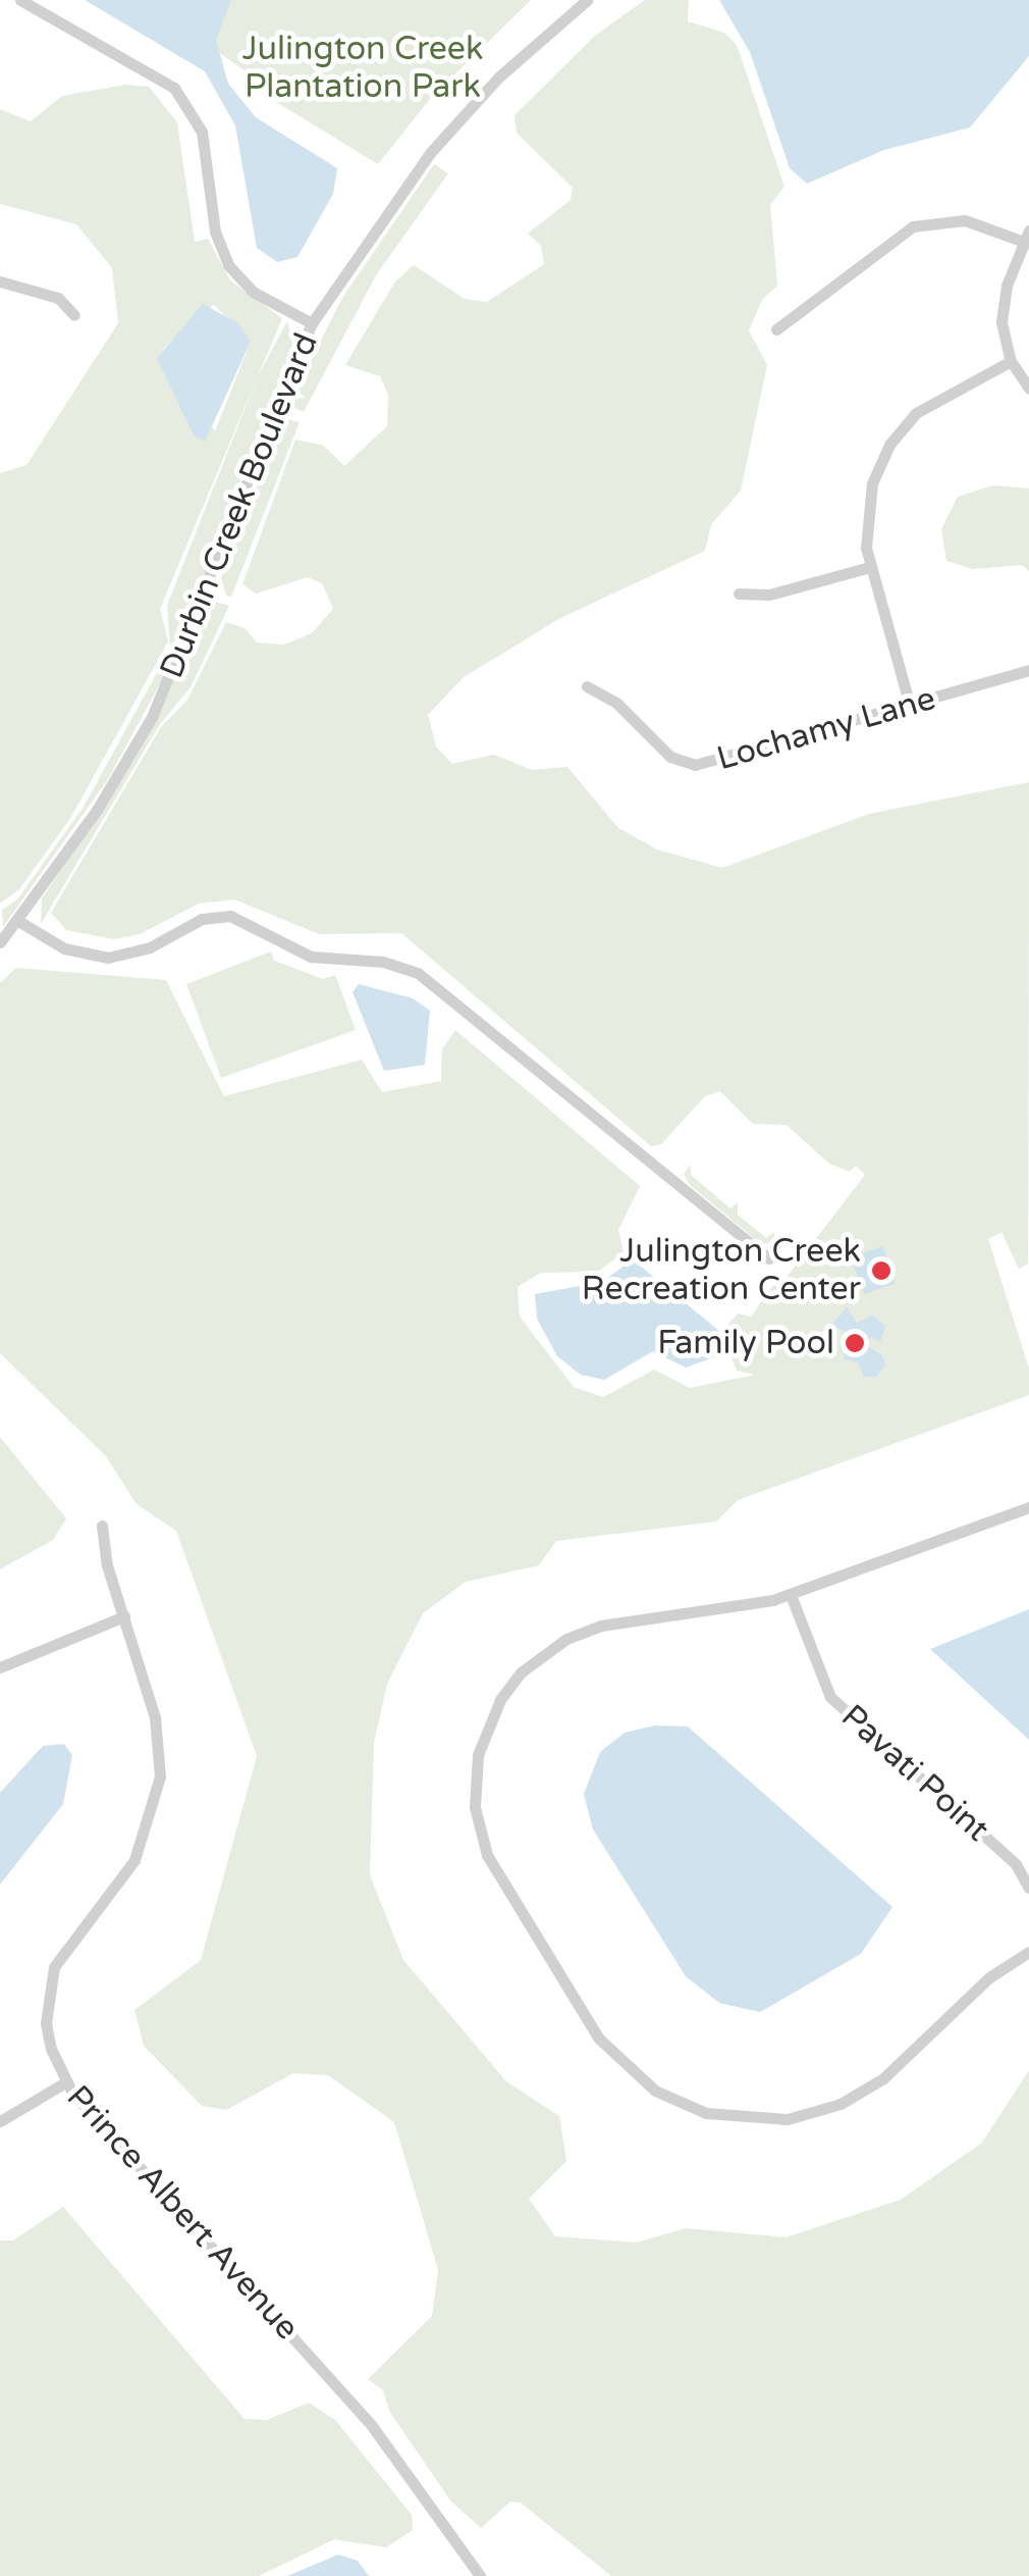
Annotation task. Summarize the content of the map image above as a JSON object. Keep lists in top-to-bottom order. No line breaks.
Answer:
{"streets":{"street":["Durbin Creek Boulevard","Lochamy Lane","Pavati Point","Prince Albert Avenue"]},"parks":["Julington Creek Plantation Park"],"places":["Julington Creek Recreation Center","Family Pool"]}
